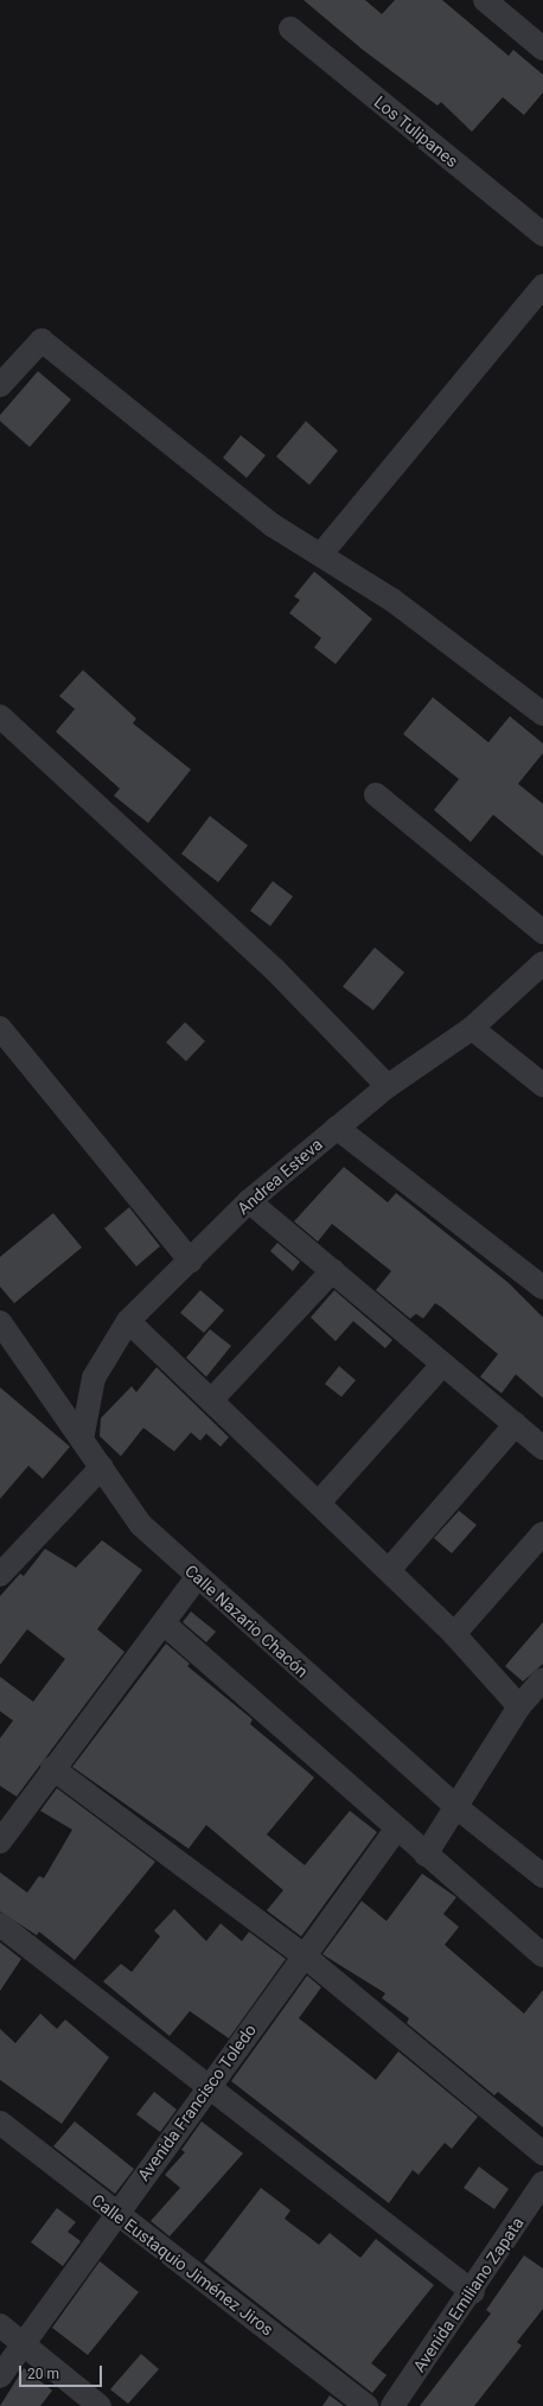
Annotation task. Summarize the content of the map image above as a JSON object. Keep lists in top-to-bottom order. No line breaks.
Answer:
{"streets":{"street":["Los Tulipanes","Andrea Esteva","Calle Nazario Chacón","Avenida Francisco Toledo","Calle Eustaquio Jiménez Jiros","Avenida Emiliano Zapata"]},"crossings":[["Andrea Esteva","Calle Nazario Chacón"],["Avenida Francisco Toledo","Calle Eustaquio Jiménez Jiros"]],"scale_bar":"20 m"}
